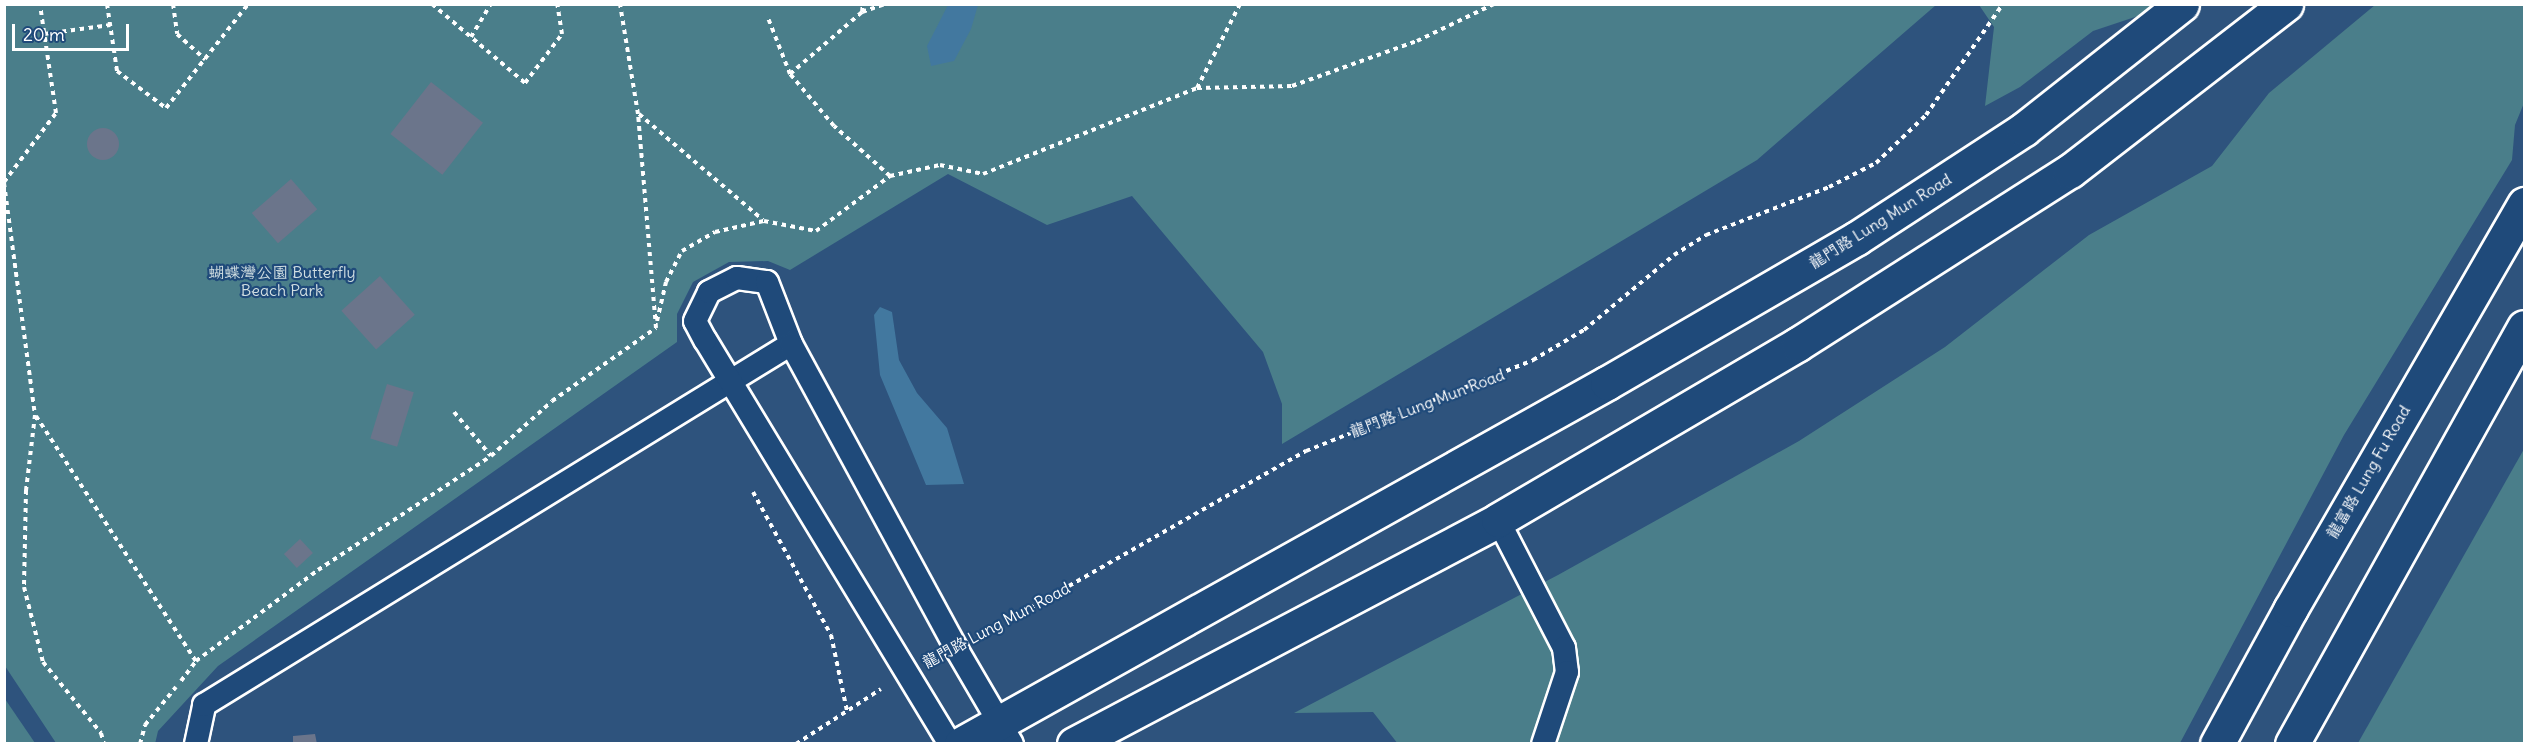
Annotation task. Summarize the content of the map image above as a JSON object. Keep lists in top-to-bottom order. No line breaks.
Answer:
{"streets":{"main road":["龍門路 Lung Mun Road","龍富路 Lung Fu Road"]},"parks":["蝴蝶灣公園 Butterfly Beach Park"],"scale_bar":"20 m"}
